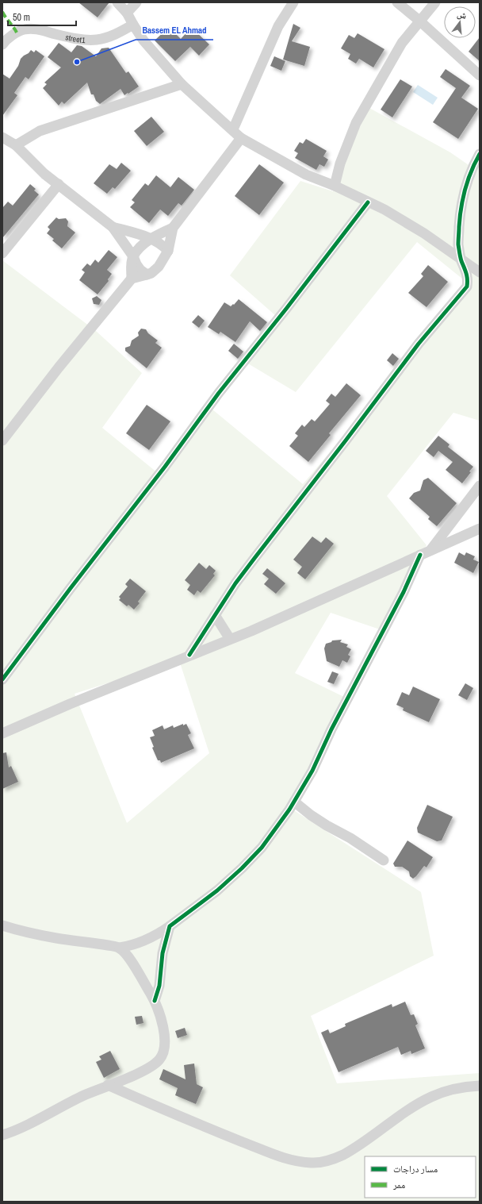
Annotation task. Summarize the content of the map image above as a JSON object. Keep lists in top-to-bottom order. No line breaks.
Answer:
{"streets":{"street":["street1"]},"places":["Bassem EL Ahmad"],"legend":["مسار دراجات","ممر"],"scale_bar":"50 m","north":"top"}
